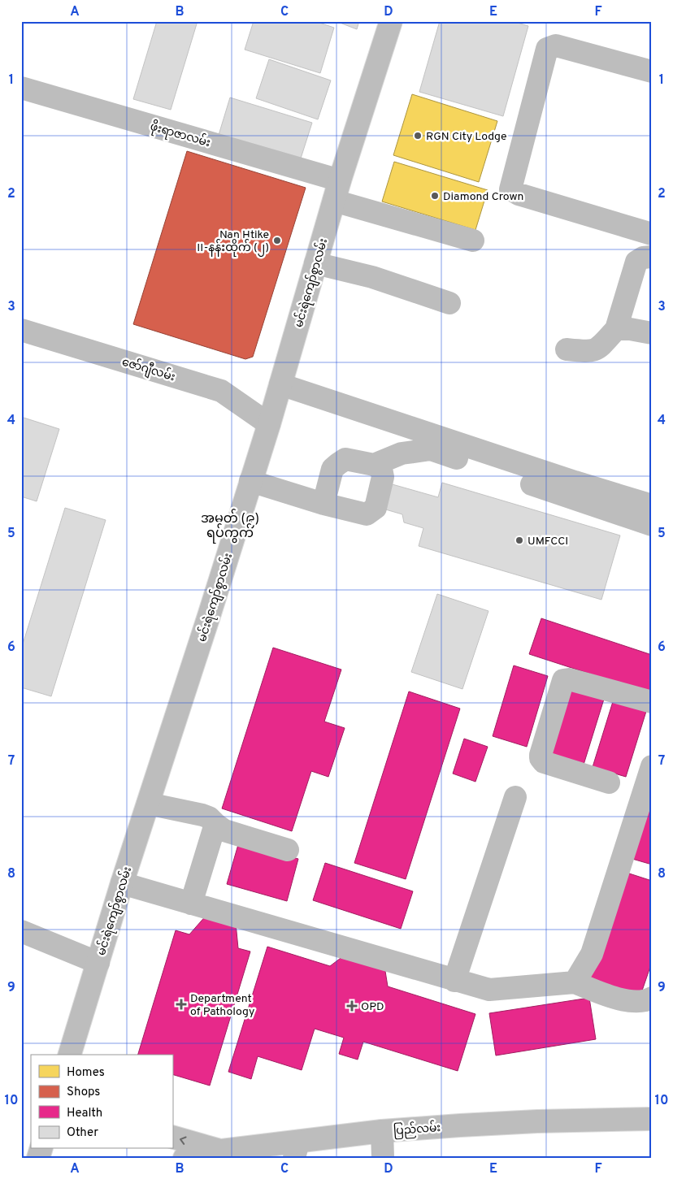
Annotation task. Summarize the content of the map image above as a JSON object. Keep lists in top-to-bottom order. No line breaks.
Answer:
{"streets":{"main road":["ဖိုးရာဇာလမ်း","မင်းရဲကျော်စွာလမ်း","ဇော်ဂျီလမ်း","ပြည်လမ်း"]},"crossings":[["ဖိုးရာဇာလမ်း","မင်းရဲကျော်စွာလမ်း"],["မင်းရဲကျော်စွာလမ်း","ဇော်ဂျီလမ်း"]],"districts":["အမှတ် (၉) ရပ်ကွက်"],"places":{"other":["RGN City Lodge","Diamond Crown","Nan Htike II-နန်းထိုက် (၂)","UMFCCI"],"health":["Department of Pathology","OPD"]},"legend":["Homes","Shops","Health","Other"],"grid":{"columns":["A","B","C","D","E","F"],"rows":["1","2","3","4","5","6","7","8","9","10"]}}
